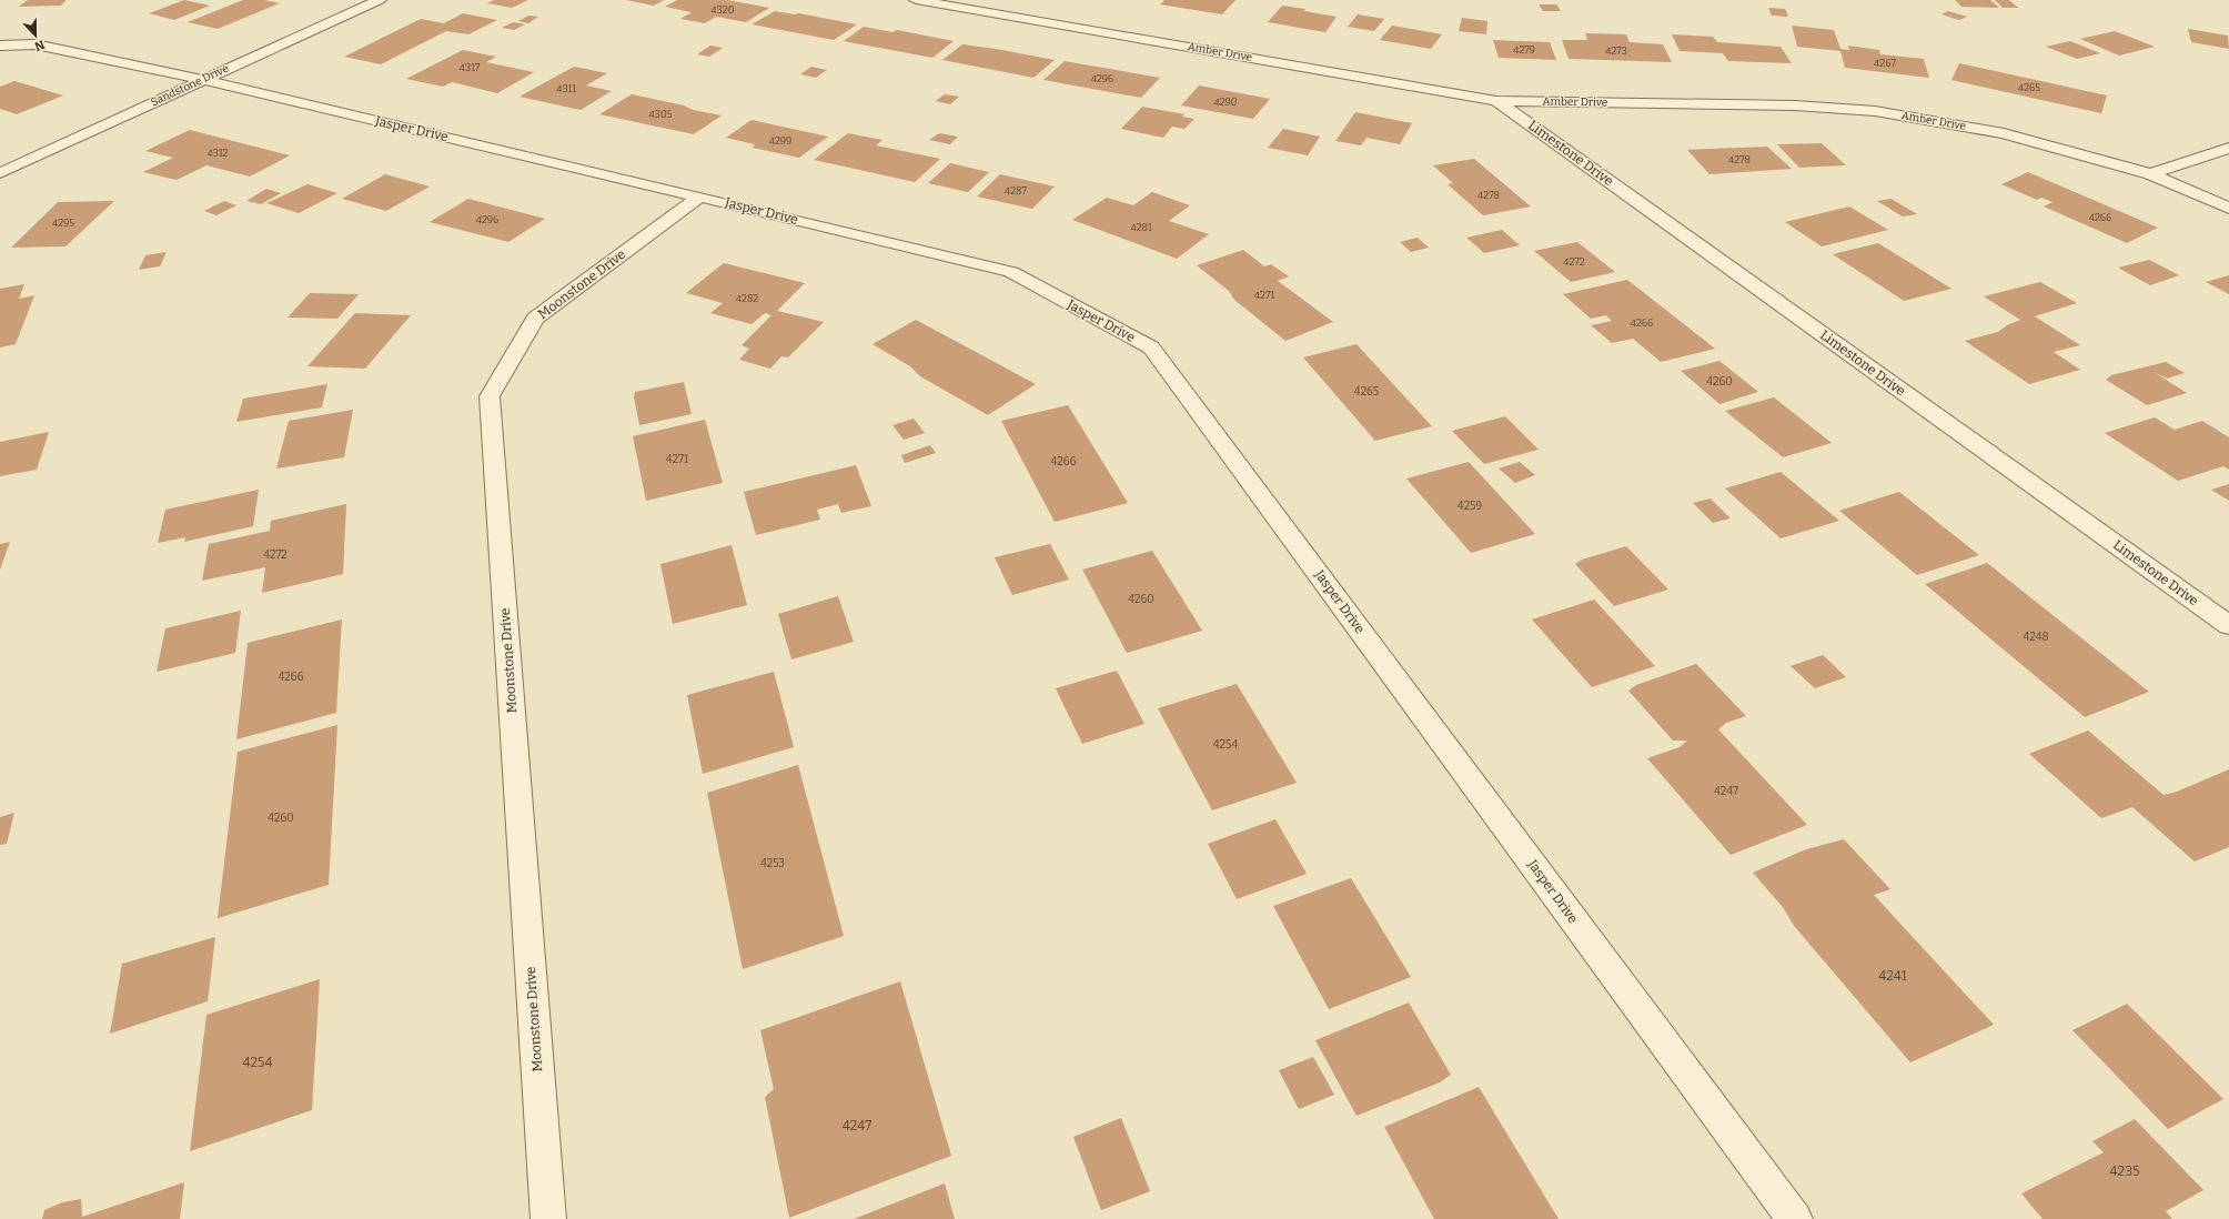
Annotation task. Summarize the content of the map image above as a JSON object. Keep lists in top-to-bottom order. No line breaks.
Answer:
{"streets":{"street":["Amber Drive","Sandstone Drive","Jasper Drive","Limestone Drive","Moonstone Drive"]},"crossings":[["Amber Drive","Limestone Drive"],["Sandstone Drive","Jasper Drive"],["Jasper Drive","Moonstone Drive"]],"house_numbers":["4320","4279","4273","4267","4317","4296","4265","4311","4290","4305","4299","4312","4278","4287","4278","4266","4296","4295","4281","4272","4271","4282","4266","4260","4265","4271","4266","4259","4272","4260","4248","4266","4254","4247","4260","4253","4241","4254","4247","4235"],"north":"bottom"}
